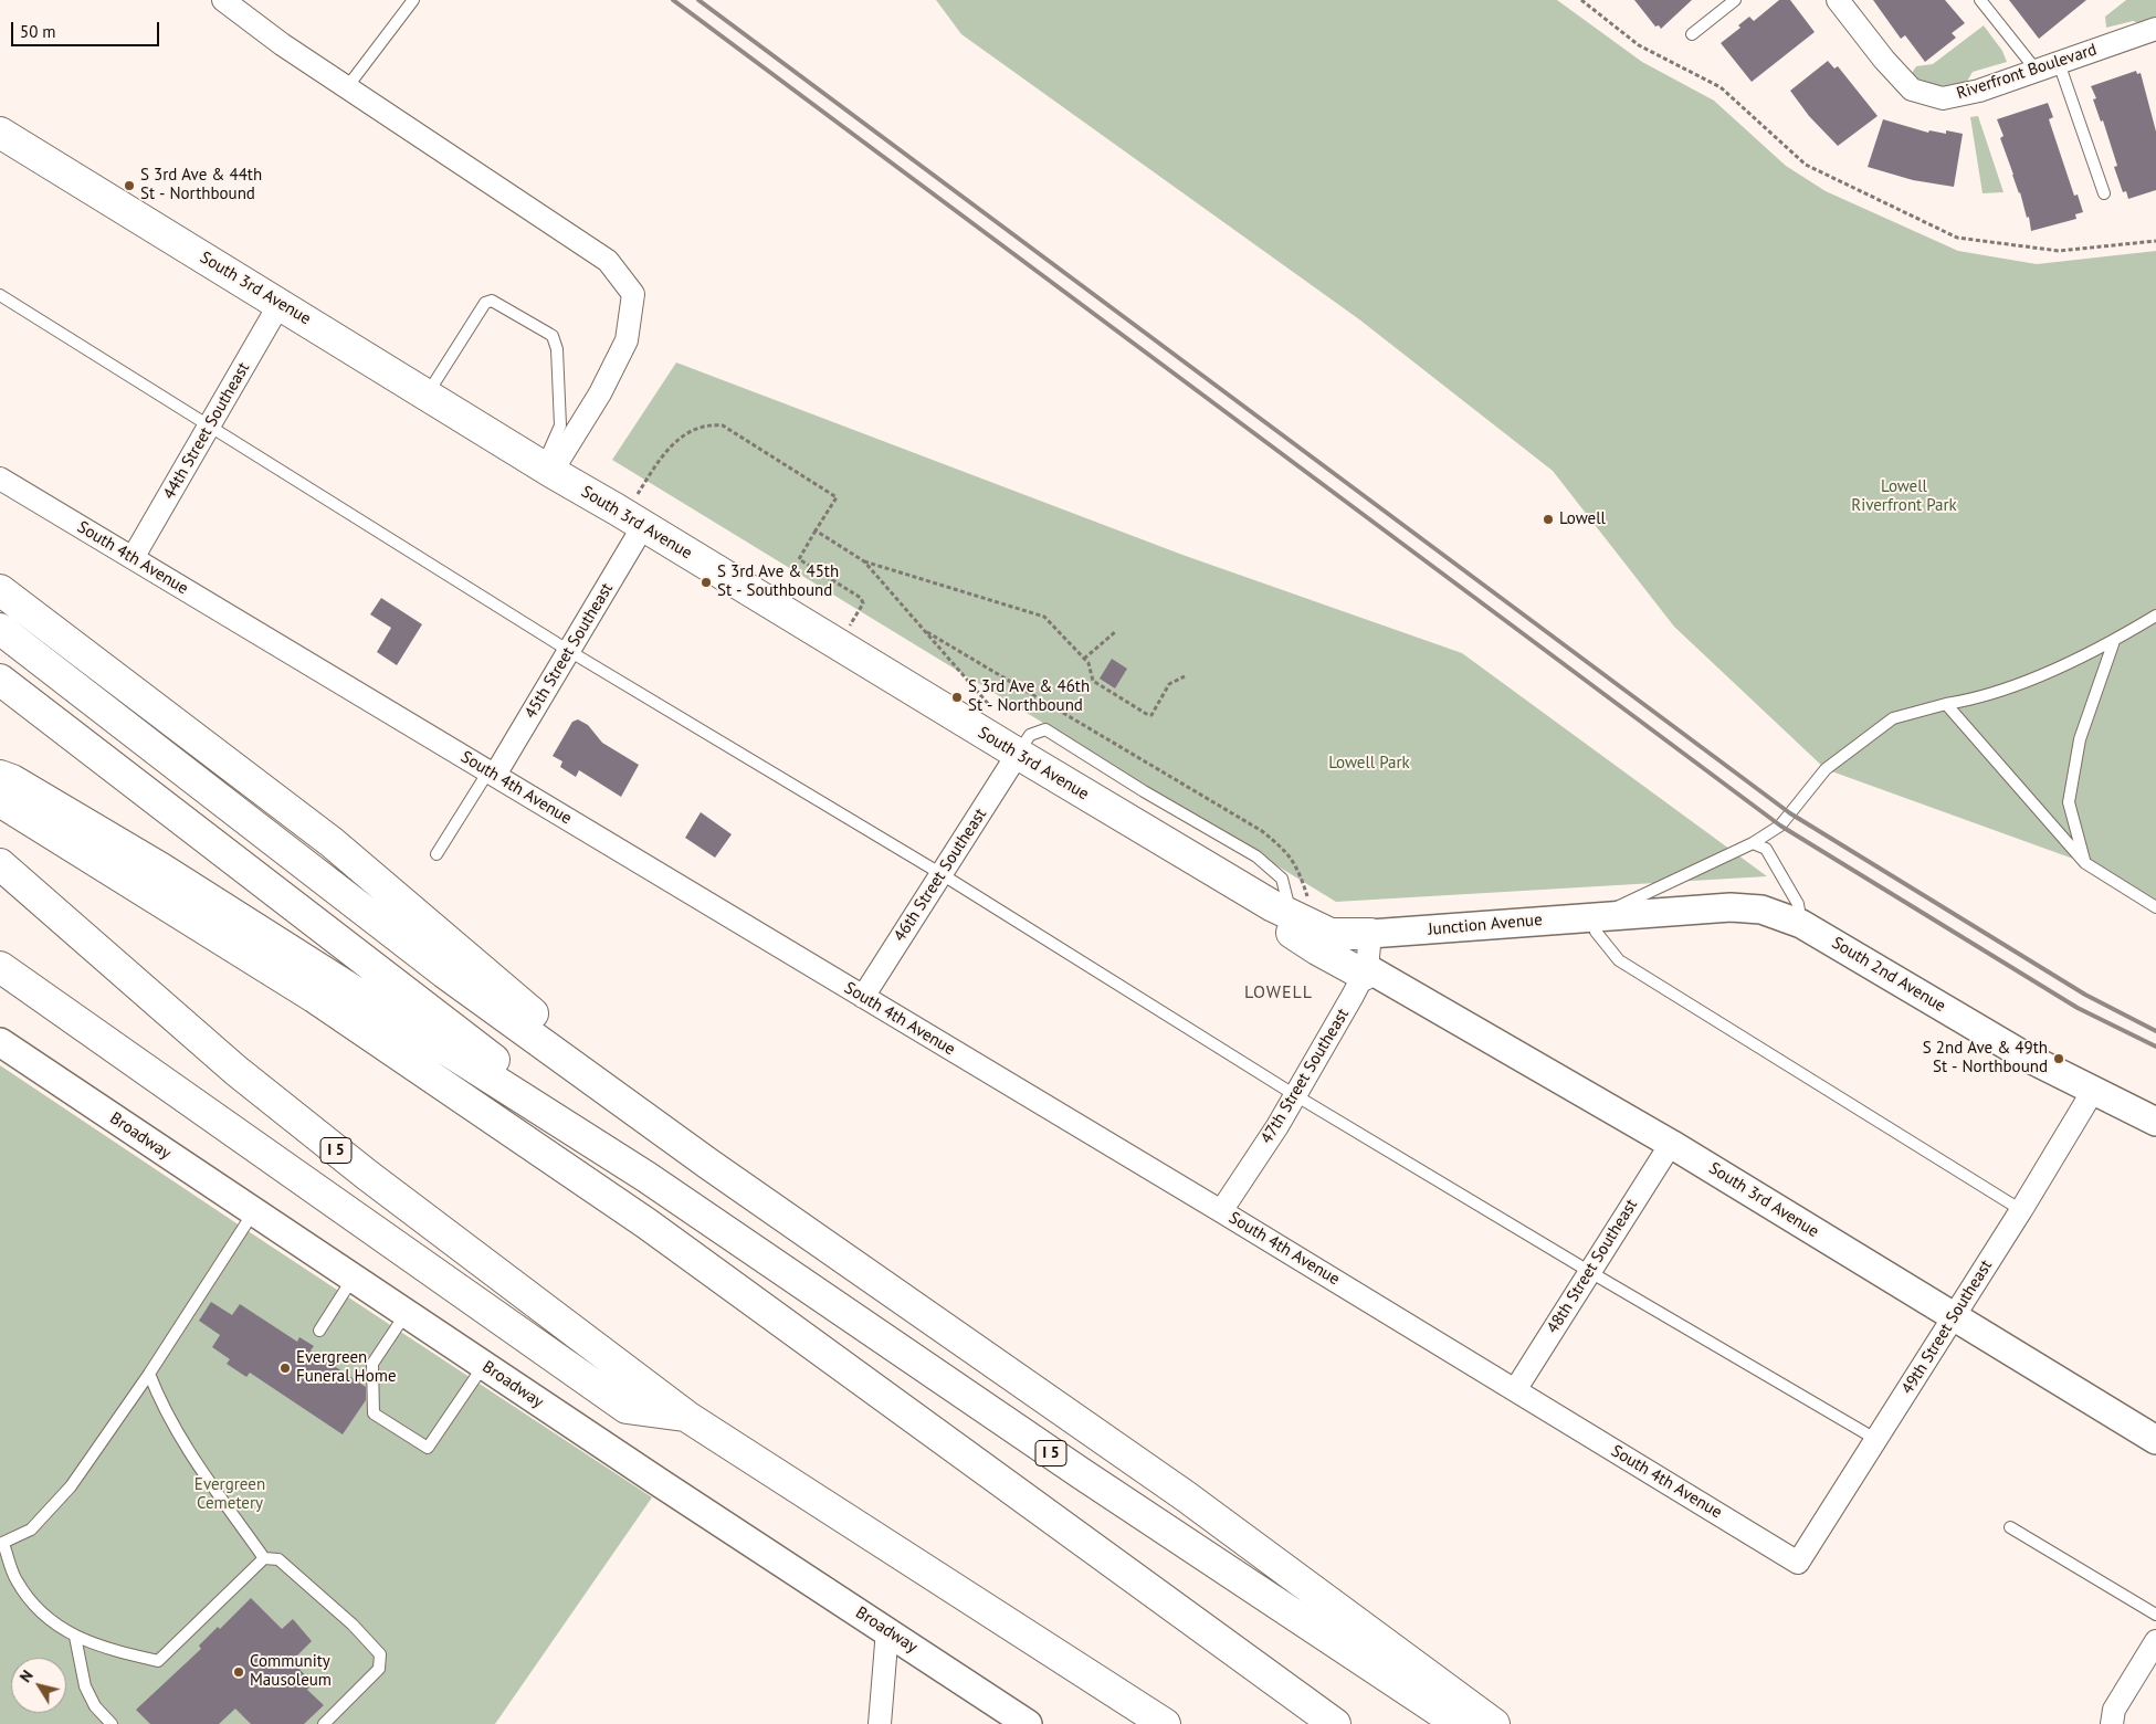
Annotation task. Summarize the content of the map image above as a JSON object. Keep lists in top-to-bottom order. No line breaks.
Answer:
{"streets":{"main road":["South 3rd Avenue","I 5"],"street":["Riverfront Boulevard","44th Street Southeast","South 4th Avenue","45th Street Southeast","46th Street Southeast","Junction Avenue","South 2nd Avenue","47th Street Southeast","Broadway","48th Street Southeast","49th Street Southeast"]},"crossings":[["South 3rd Avenue","44th Street Southeast"],["South 3rd Avenue","45th Street Southeast"],["South 3rd Avenue","46th Street Southeast"],["South 3rd Avenue","Junction Avenue"],["South 3rd Avenue","47th Street Southeast"],["South 3rd Avenue","48th Street Southeast"],["South 3rd Avenue","49th Street Southeast"],["44th Street Southeast","South 4th Avenue"],["South 4th Avenue","45th Street Southeast"],["South 4th Avenue","46th Street Southeast"],["South 4th Avenue","47th Street Southeast"],["South 4th Avenue","48th Street Southeast"],["South 4th Avenue","49th Street Southeast"],["Junction Avenue","South 2nd Avenue"],["Junction Avenue","47th Street Southeast"],["South 2nd Avenue","49th Street Southeast"]],"districts":["LOWELL"],"parks":["Lowell Riverfront Park","Lowell Park","Evergreen Cemetery"],"places":["S 3rd Ave & 44th St - Northbound","Lowell","S 3rd Ave & 45th St - Southbound","S 3rd Ave & 46th St - Northbound","S 2nd Ave & 49th St - Northbound","Evergreen Funeral Home","Community Mausoleum"],"scale_bar":"50 m","north":"top left"}
